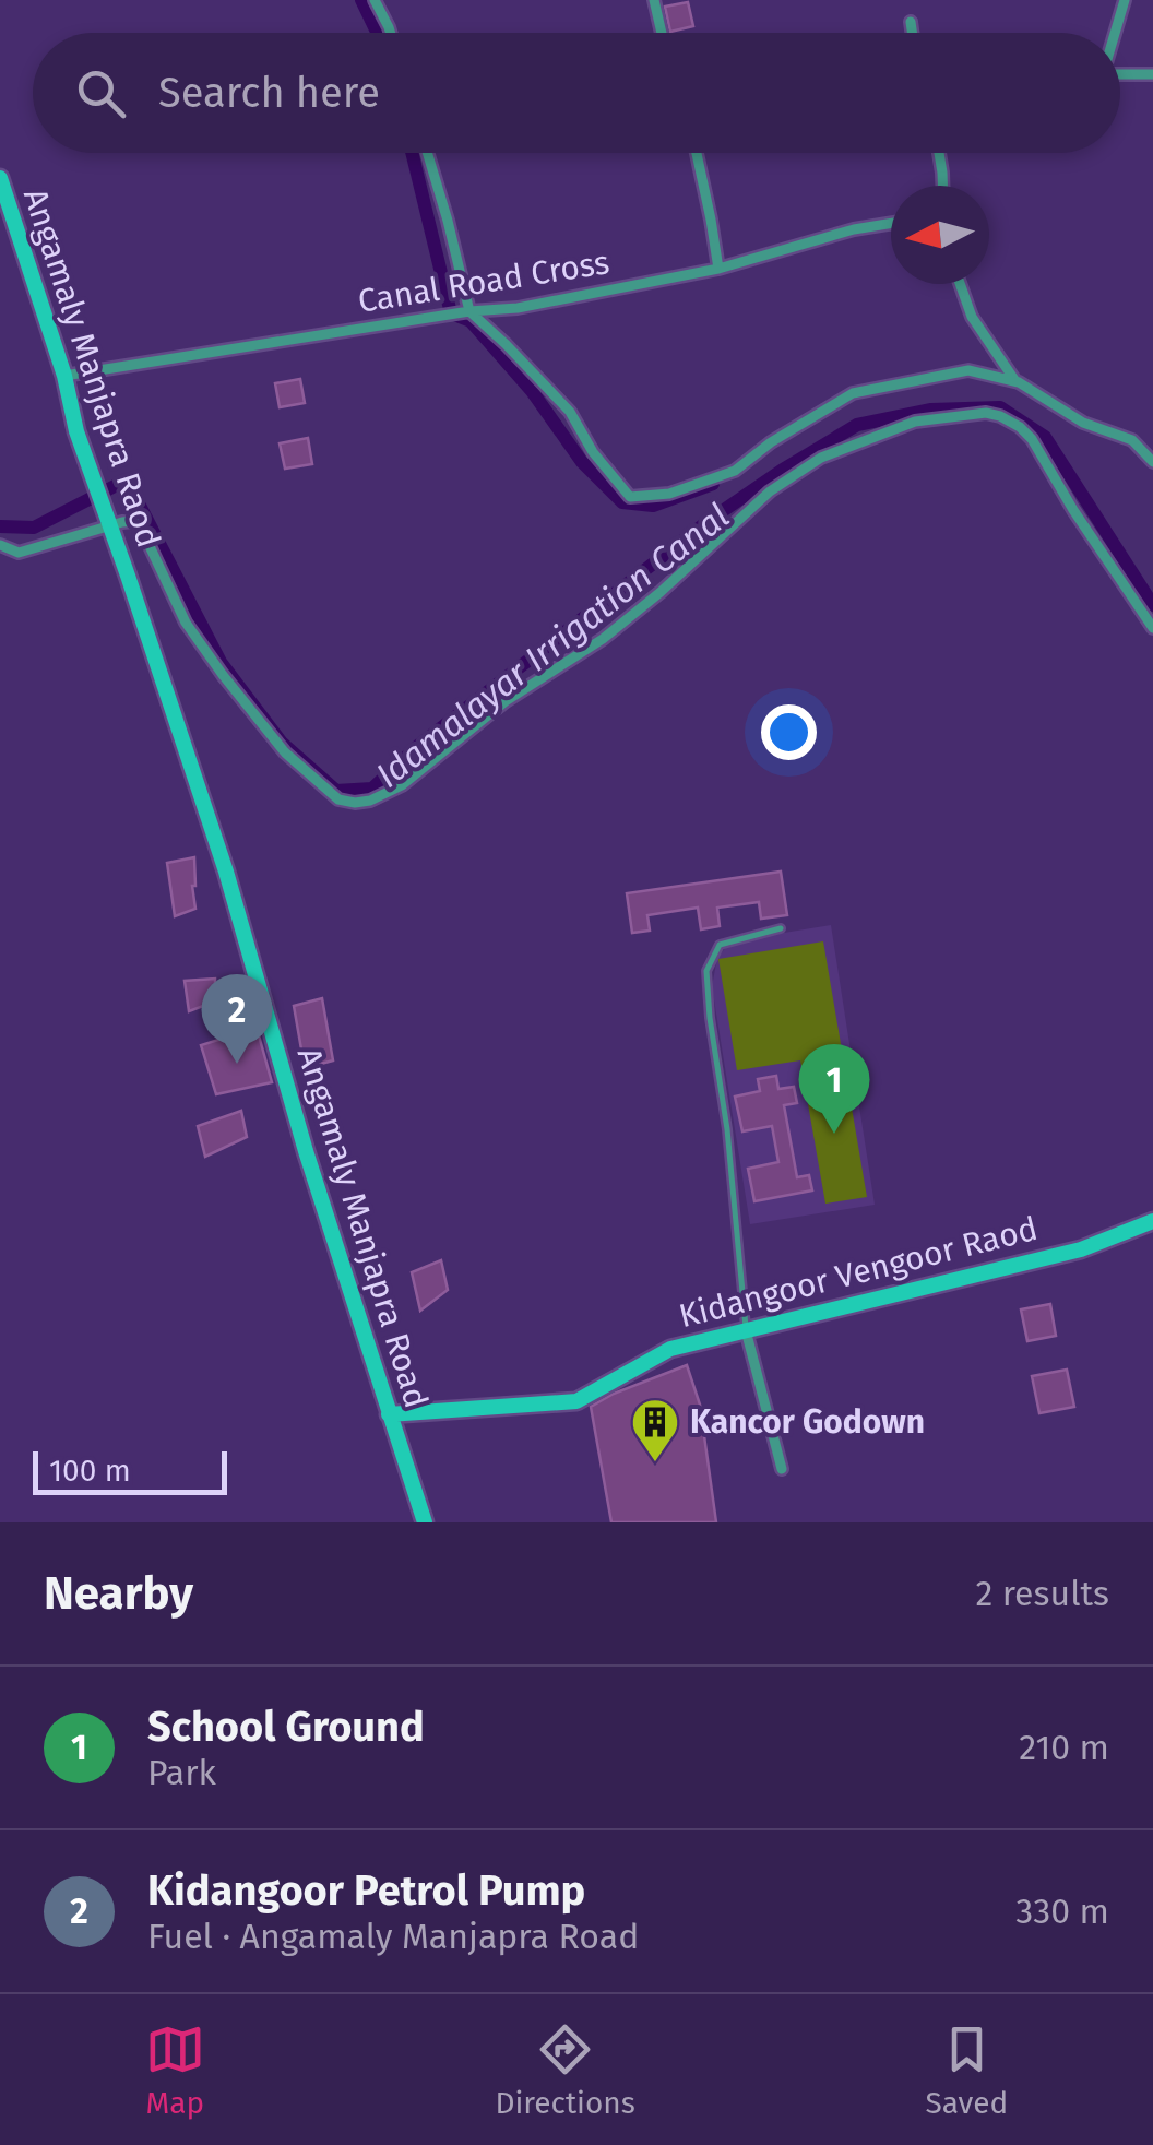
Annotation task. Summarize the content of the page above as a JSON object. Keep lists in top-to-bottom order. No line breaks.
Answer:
{"streets":{"main road":["Angamaly Manjapra Raod","Angamaly Manjapra Road","Kidangoor Vengoor Raod"],"street":["Canal Road Cross"]},"crossings":[["Canal Road Cross","Angamaly Manjapra Raod"],["Angamaly Manjapra Raod","Angamaly Manjapra Road"],["Angamaly Manjapra Road","Kidangoor Vengoor Raod"]],"water":["Idamalayar Irrigation Canal"],"places":{"building":["Kancor Godown"]},"scale_bar":"100 m","north":"left","page":{"search":"Search here","pins":["2","1"],"scale":"100 m","heading":["Nearby","2 results"],"list":[{"mark":"1","name":"School Ground","note":"Park","value":"210 m"},{"mark":"2","name":"Kidangoor Petrol Pump","note":"Fuel · Angamaly Manjapra Road","value":"330 m"}],"nav":["Map","Directions","Saved"]}}
